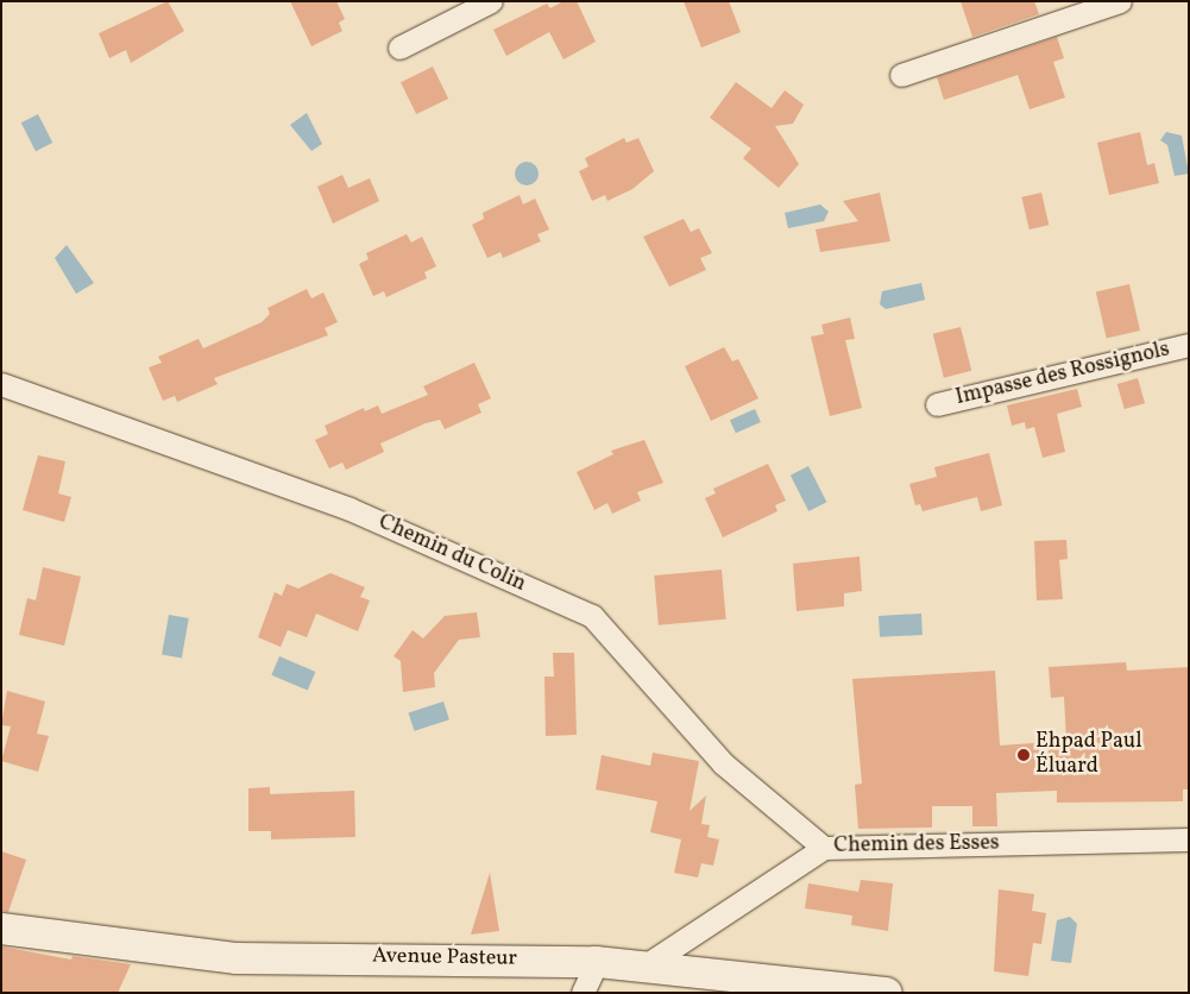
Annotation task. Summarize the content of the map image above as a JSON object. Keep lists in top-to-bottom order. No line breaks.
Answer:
{"streets":{"main road":["Avenue Pasteur"],"street":["Impasse des Rossignols","Chemin du Colin","Chemin des Esses"]},"crossings":[["Chemin du Colin","Chemin des Esses"],["Chemin des Esses","Avenue Pasteur"]],"places":["Ehpad Paul Éluard"]}
